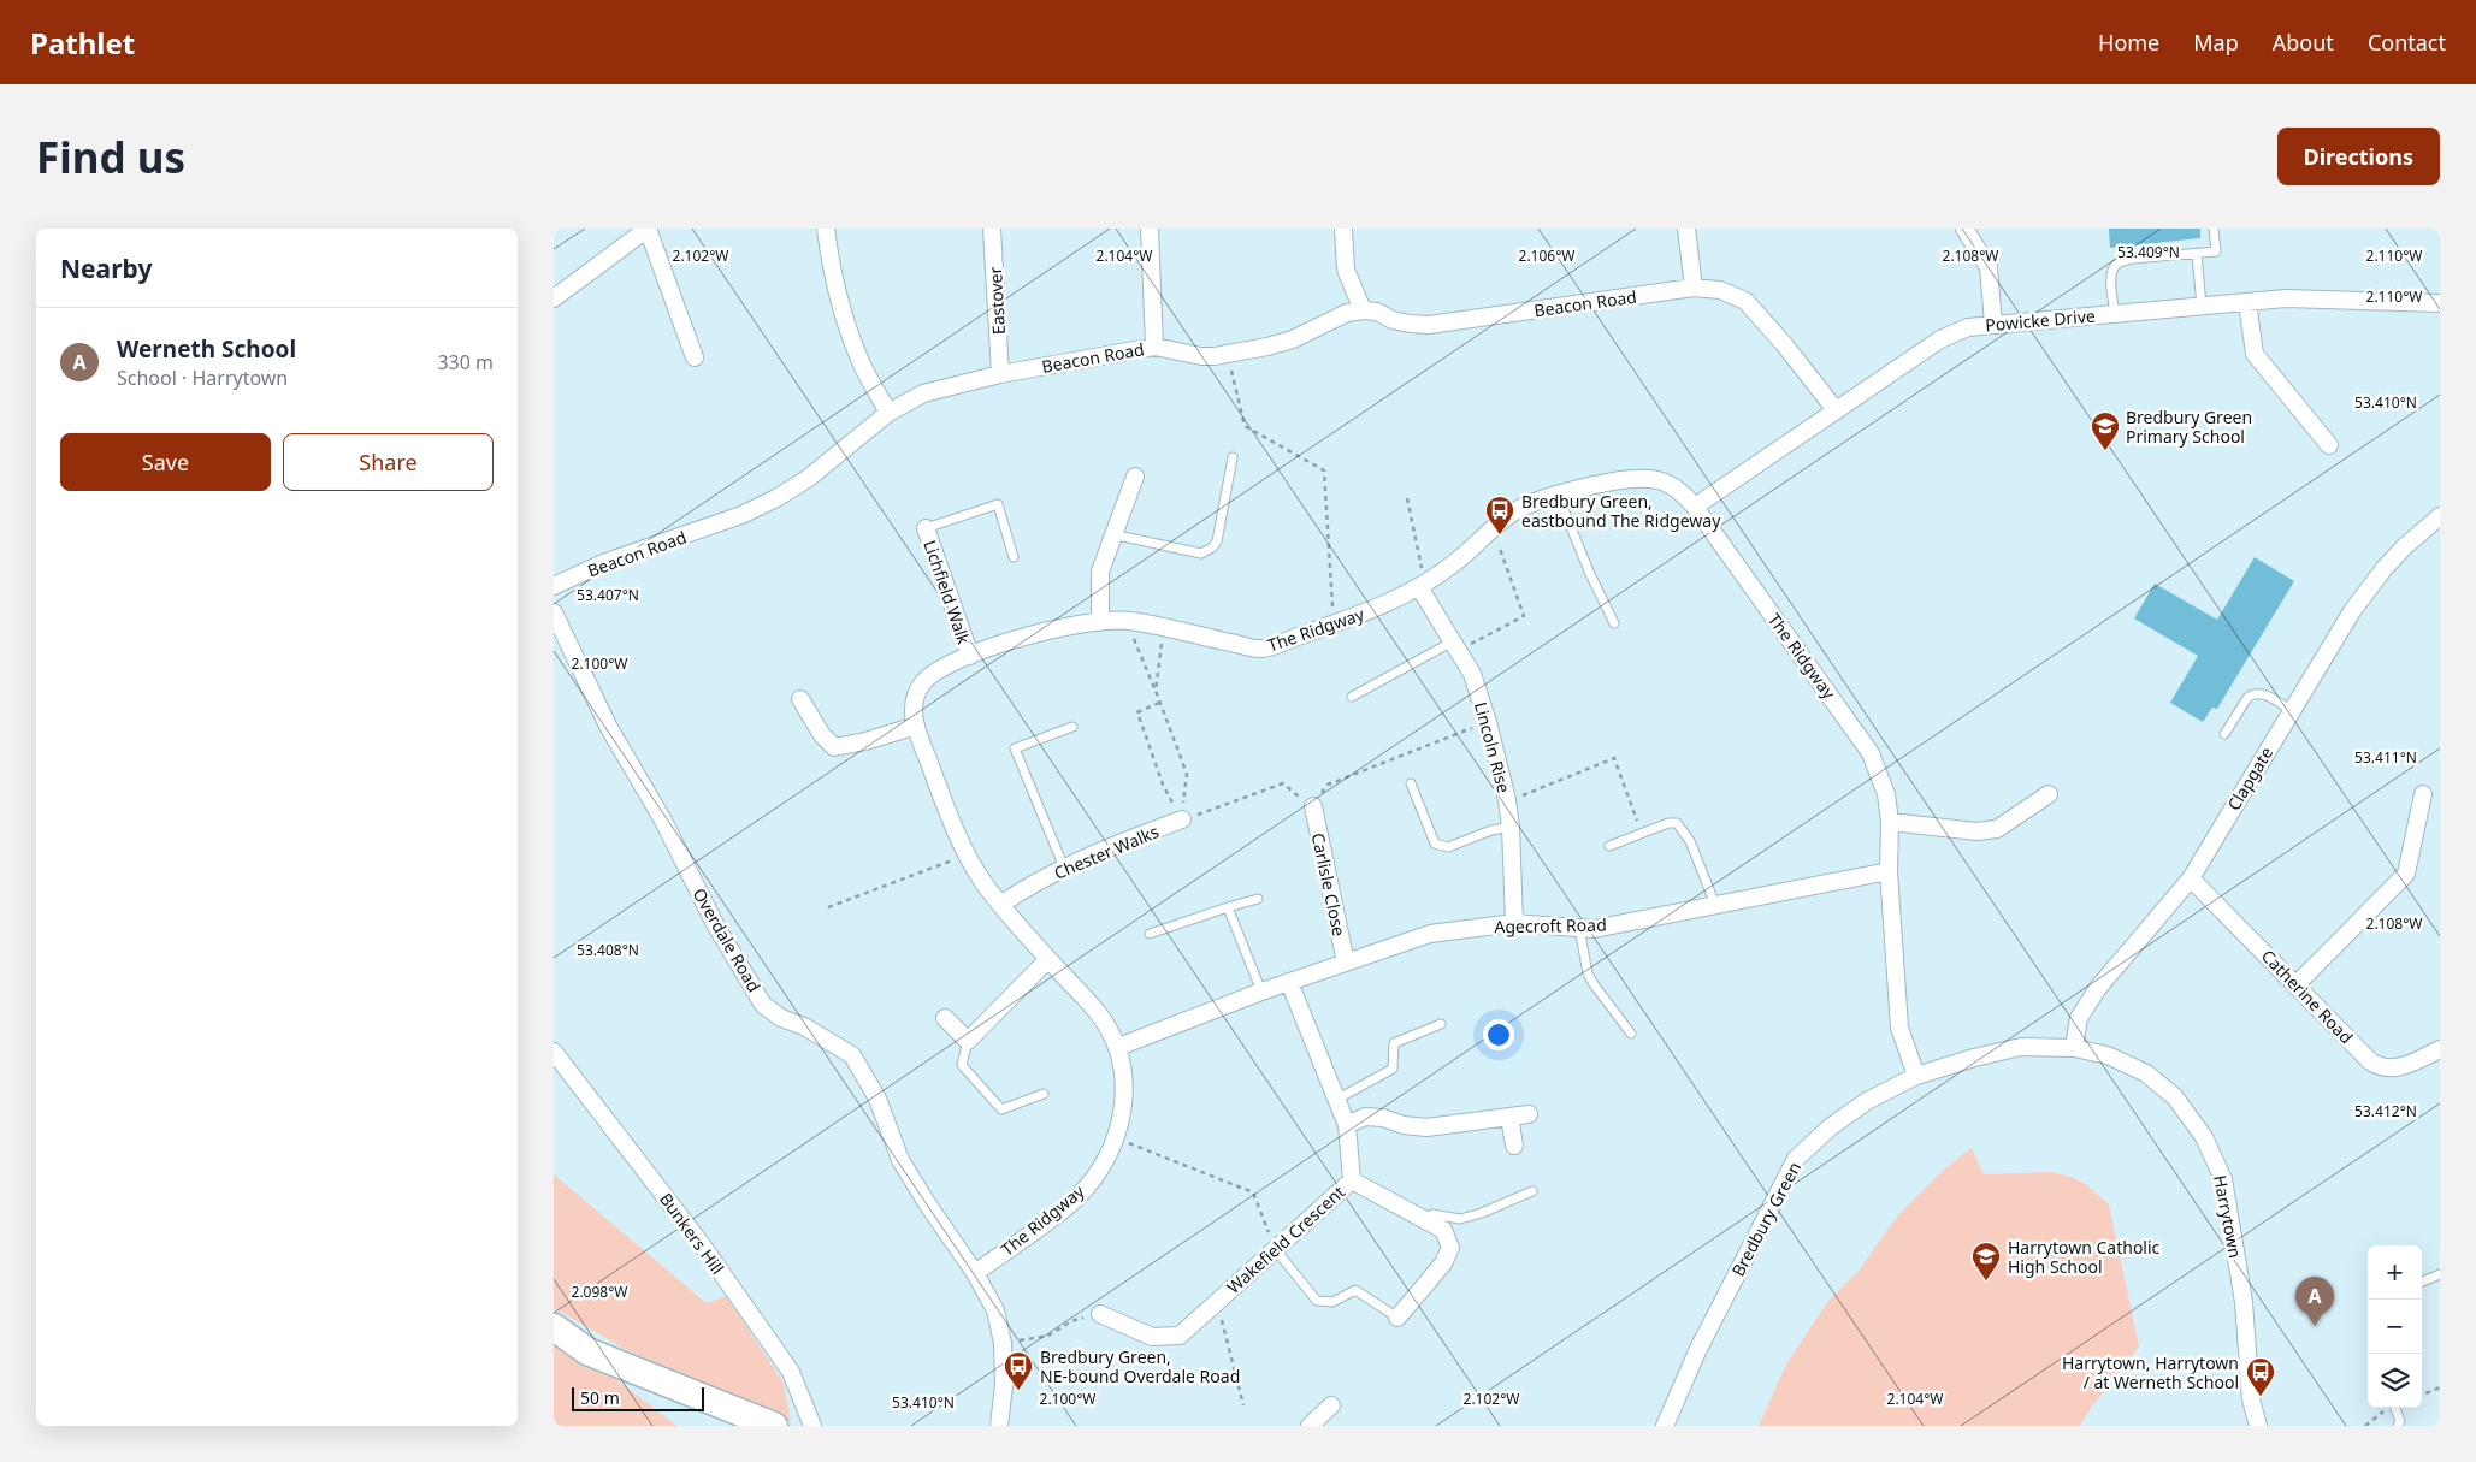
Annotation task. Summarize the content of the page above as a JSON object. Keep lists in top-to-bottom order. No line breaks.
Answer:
{"streets":{"street":["Eastover","Beacon Road","Powicke Drive","Lichfield Walk","The Ridgway","Lincoln Rise","Clapgate","Chester Walks","Carlisle Close","Agecroft Road","Overdale Road","Catherine Road","Harrytown","Bredbury Green","Bunkers Hill","Wakefield Crescent"]},"crossings":[["Eastover","Beacon Road"],["Beacon Road","Powicke Drive"],["Powicke Drive","The Ridgway"],["Lichfield Walk","The Ridgway"],["The Ridgway","Lincoln Rise"],["The Ridgway","Chester Walks"],["The Ridgway","Agecroft Road"],["The Ridgway","Overdale Road"],["The Ridgway","Bredbury Green"],["Lincoln Rise","Agecroft Road"],["Clapgate","Catherine Road"],["Clapgate","Harrytown"],["Clapgate","Bredbury Green"],["Carlisle Close","Agecroft Road"],["Agecroft Road","Wakefield Crescent"],["Harrytown","Bredbury Green"]],"places":{"school or university":["Bredbury Green Primary School","Harrytown Catholic High School"],"bus stop":["Bredbury Green, eastbound The Ridgeway","Bredbury Green, NE-bound Overdale Road","Harrytown, Harrytown / at Werneth School"]},"scale_bar":"50 m","page":{"header":"Pathlet","nav":["Home","Map","About","Contact"],"buttons":["Directions",["Save","Share"]],"title":"Find us","heading":"Nearby","list":[{"mark":"A","name":"Werneth School","note":"School · Harrytown","value":"330 m"}],"map_buttons":["+","−"],"pins":"A","scale":"50 m"},"coordinates":["53.409°N","2.102°W","2.104°W","2.106°W","2.108°W","2.110°W","53.410°N","53.407°N","2.100°W","53.411°N","53.408°N","53.412°N","2.098°W"]}
